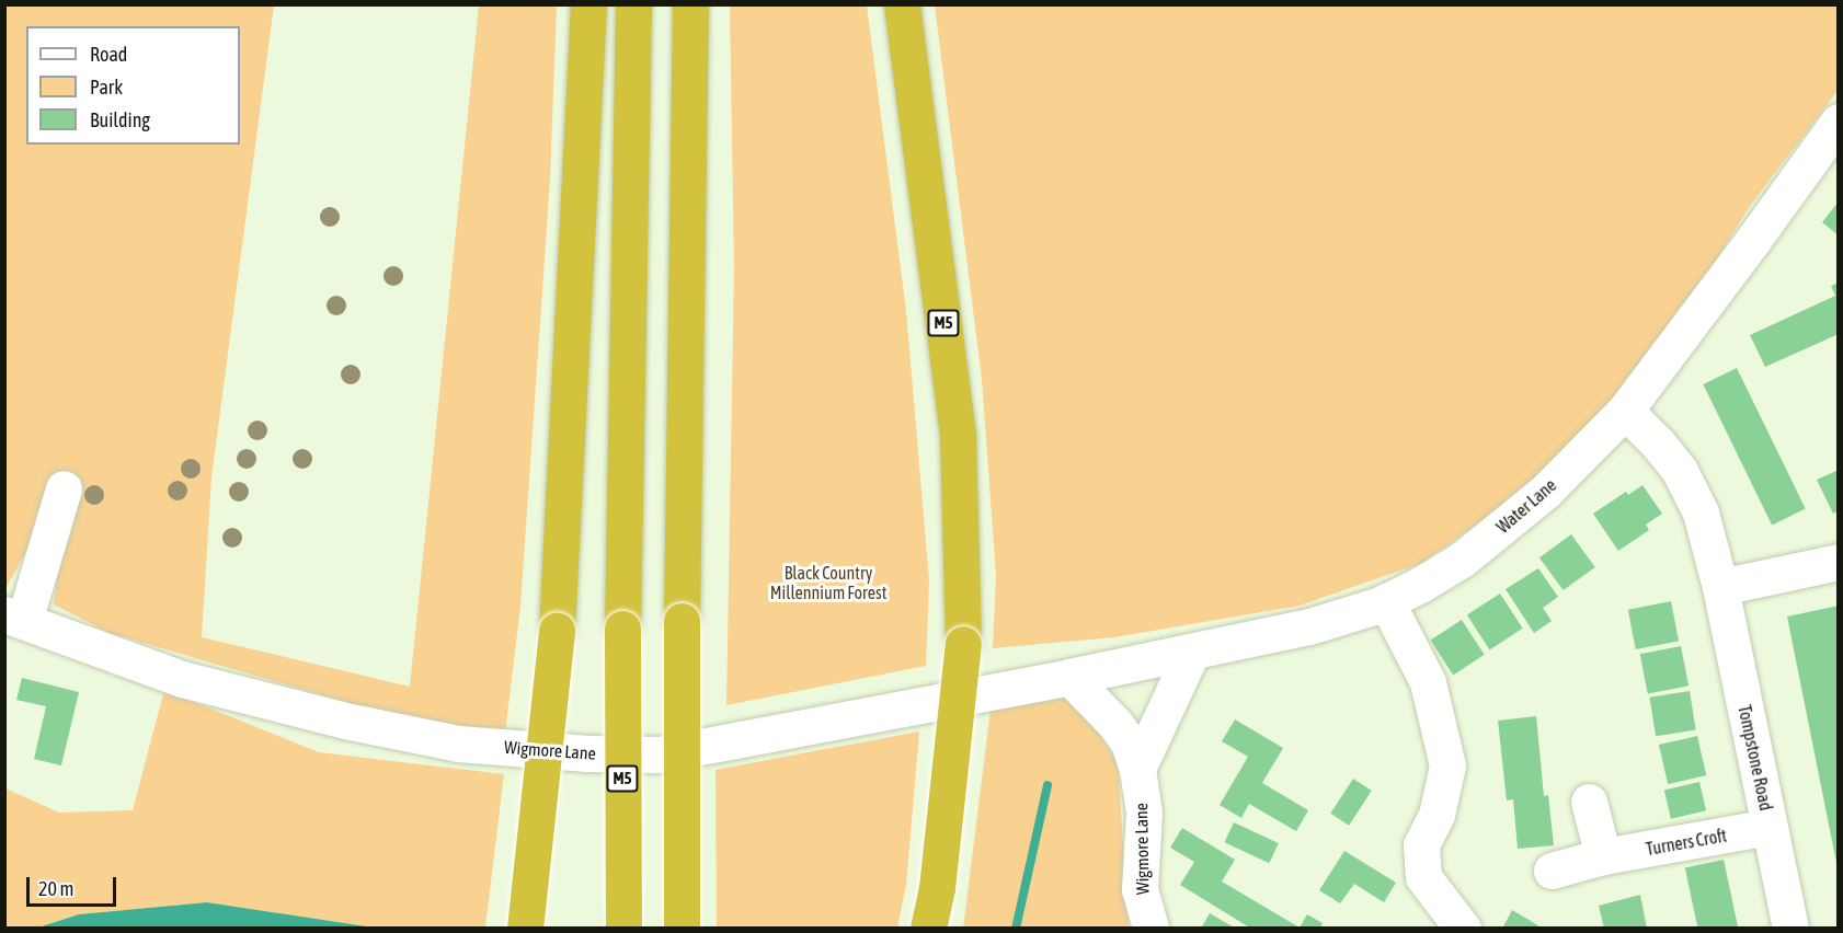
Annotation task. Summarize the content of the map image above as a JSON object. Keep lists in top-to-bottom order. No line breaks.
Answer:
{"streets":{"highway":["M5"],"street":["Water Lane","Wigmore Lane","Tompstone Road","Turners Croft"]},"crossings":[["Water Lane","Wigmore Lane"],["Water Lane","Tompstone Road"],["Tompstone Road","Turners Croft"]],"parks":["Black Country Millennium Forest"],"legend":["Road","Park","Building"],"scale_bar":"20 m"}
